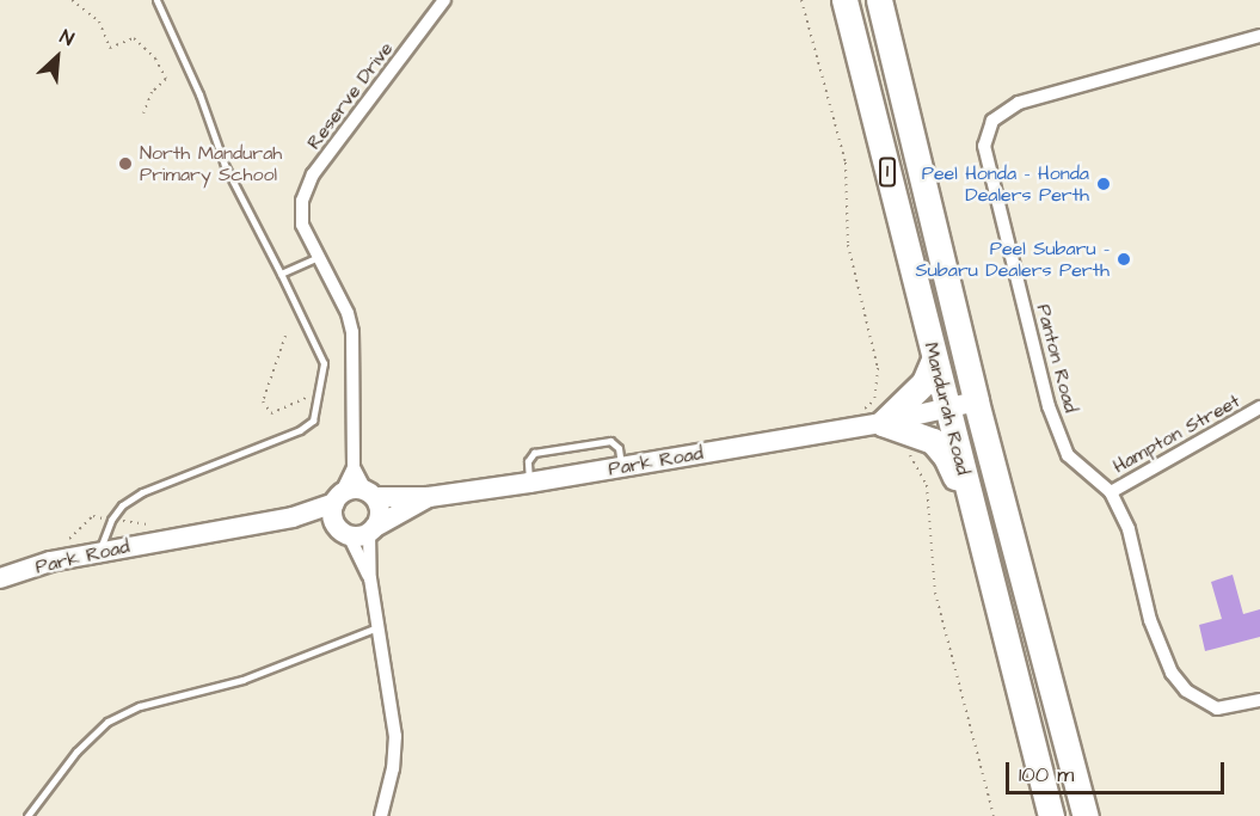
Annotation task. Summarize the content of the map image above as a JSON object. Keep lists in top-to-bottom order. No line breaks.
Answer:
{"streets":{"highway":["1","Mandurah Road"],"street":["Reserve Drive","Panton Road","Hampton Street","Park Road"]},"crossings":[["Reserve Drive","Park Road"],["Panton Road","Hampton Street"],["Mandurah Road","Park Road"]],"places":["North Mandurah Primary School","Peel Honda - Honda Dealers Perth","Peel Subaru - Subaru Dealers Perth"],"scale_bar":"100 m","north":"top right"}
